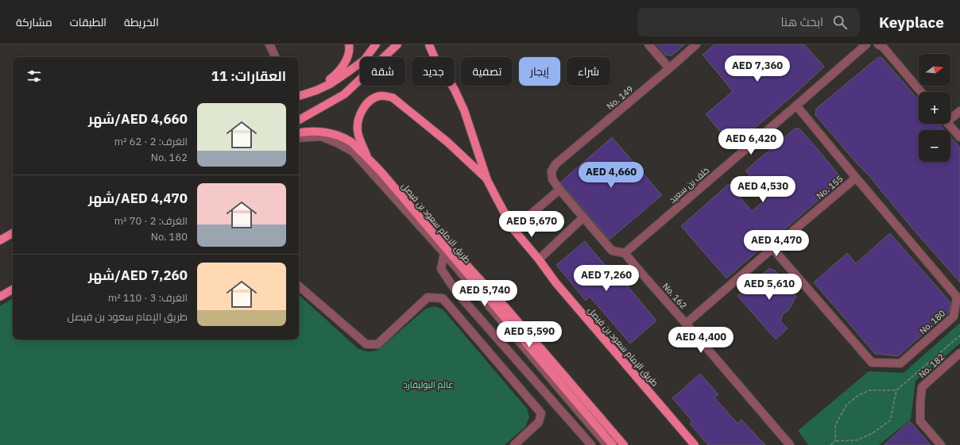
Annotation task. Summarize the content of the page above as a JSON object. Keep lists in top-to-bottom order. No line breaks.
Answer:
{"streets":{"main road":["طريق الامام سعود بن فيصل","طريق الإمام سعود بن فيصل"],"street":["No. 149","خلف بن سعيد","No. 155","No. 162","No. 180","No. 182"]},"crossings":[["خلف بن سعيد","No. 162"],["خلف بن سعيد","No. 180"],["No. 155","No. 162"],["No. 155","No. 180"]],"parks":["عالم البوليفارد"],"north":"right","page":{"header":"Keyplace","search":"ابحث هنا","nav":["الخريطة","الطبقات","مشاركة"],"map_buttons":["+","−"],"price":["AED 7,360","AED 6,420","AED 4,660","AED 4,530","AED 5,670","AED 4,470","AED 7,260","AED 5,610","AED 5,740","AED 5,590","AED 4,400"],"chip":["شراء","إيجار","تصفية","جديد","شقة"],"heading":"العقارات: 11","list":[{"name":"AED 4,660/شهر","note":"الغرف: 2 · 62 m² · No. 162"},{"name":"AED 4,470/شهر","note":"الغرف: 2 · 70 m² · No. 180"},{"name":"AED 7,260/شهر","note":"الغرف: 3 · 110 m² · طريق الإمام سعود بن فيصل"}]}}
